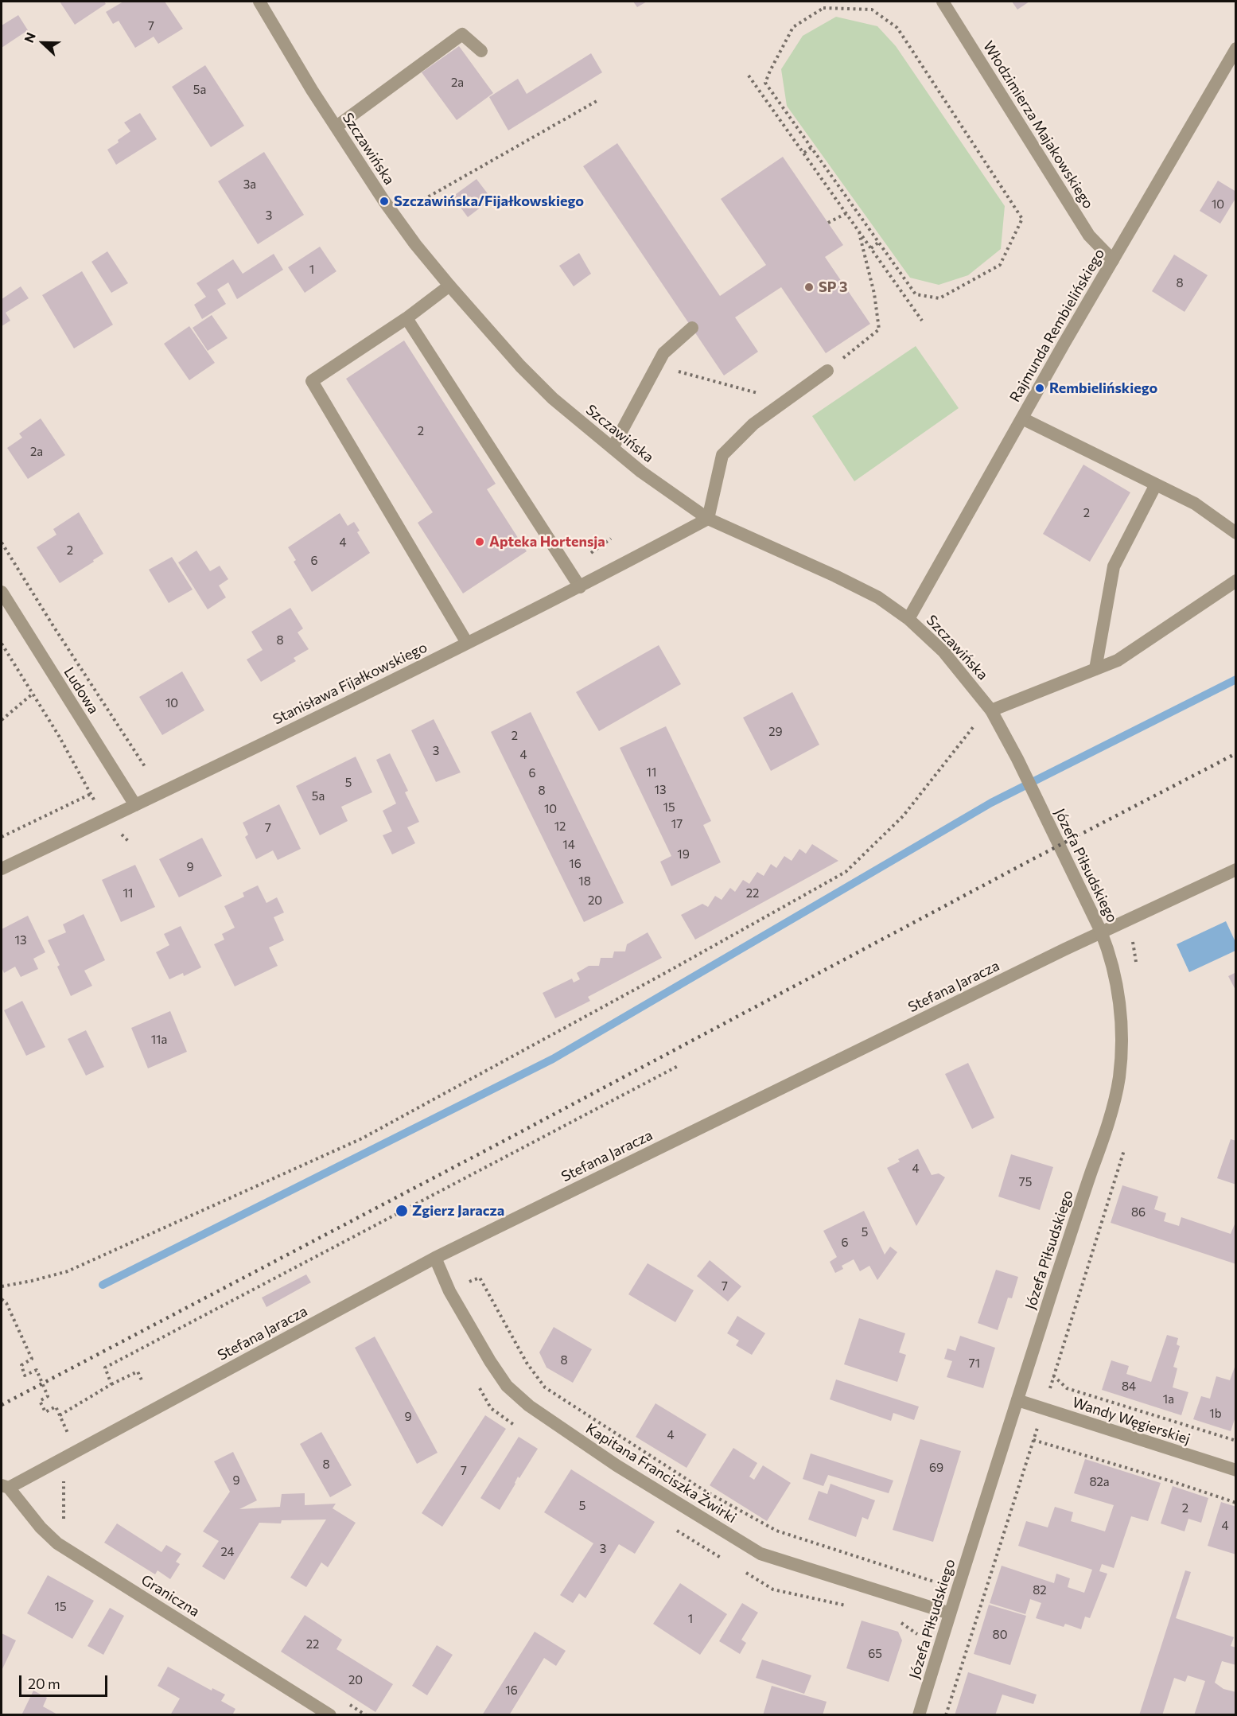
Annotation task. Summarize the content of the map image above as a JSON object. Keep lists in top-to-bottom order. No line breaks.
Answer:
{"streets":{"street":["Włodzimierza Majakowskiego","Szczawińska","Rajmunda Rembielińskiego","Stanisława Fijałkowskiego","Ludowa","Józefa Piłsudskiego","Stefana Jaracza","Wandy Węgierskiej","Kapitana Franciszka Żwirki","Graniczna"]},"crossings":[["Włodzimierza Majakowskiego","Rajmunda Rembielińskiego"],["Szczawińska","Rajmunda Rembielińskiego"],["Szczawińska","Stanisława Fijałkowskiego"],["Szczawińska","Józefa Piłsudskiego"],["Stanisława Fijałkowskiego","Ludowa"],["Józefa Piłsudskiego","Stefana Jaracza"],["Józefa Piłsudskiego","Wandy Węgierskiej"],["Józefa Piłsudskiego","Kapitana Franciszka Żwirki"],["Stefana Jaracza","Kapitana Franciszka Żwirki"],["Stefana Jaracza","Graniczna"]],"places":["Szczawińska/Fijałkowskiego","SP 3","Rembielińskiego","Apteka Hortensja","Zgierz Jaracza"],"house_numbers":["7","2a","5a","3a","10","3","1","8","2","2a","2","4","2","6","8","10","29","2","3","4","11","6","5","13","8","5a","15","10","17","12","7","14","19","16","9","18","11","22","20","13","11a","4","75","86","5","6","7","8","71","84","1a","1b","9","4","8","69","7","9","82a","5","2","4","3","24","82","15","1","80","22","65","20","16"],"scale_bar":"20 m","north":"left"}
